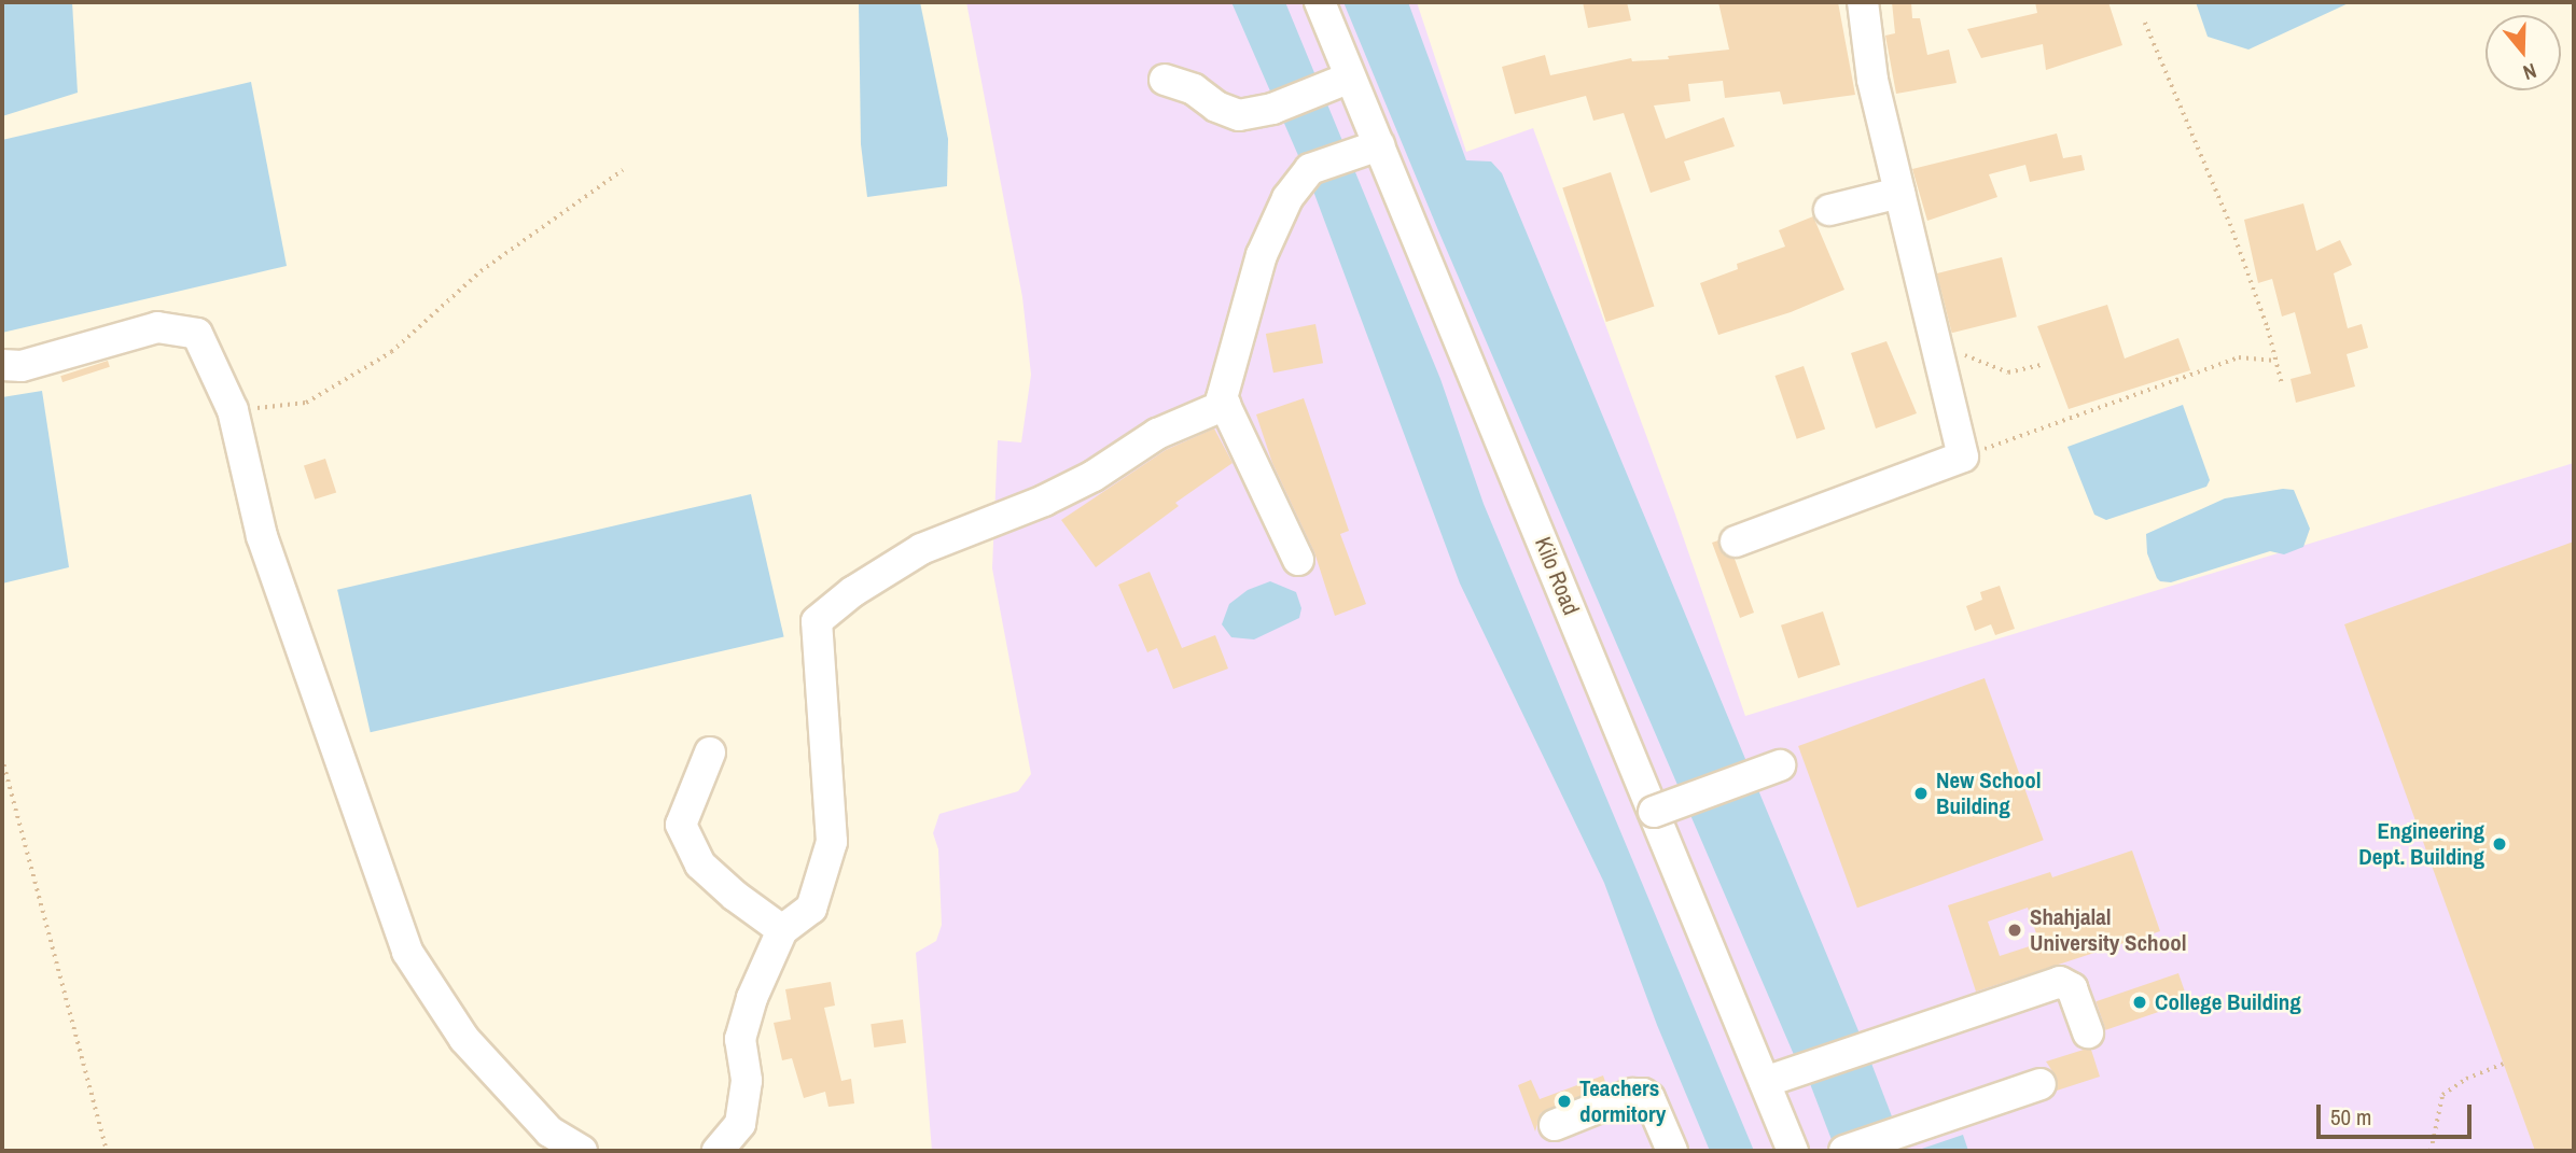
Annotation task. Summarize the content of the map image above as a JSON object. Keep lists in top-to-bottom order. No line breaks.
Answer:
{"streets":{"street":["Kilo Road"]},"places":["New School Building","Engineering Dept. Building","Shahjalal University School","College Building","Teachers dormitory"],"scale_bar":"50 m","north":"bottom"}
